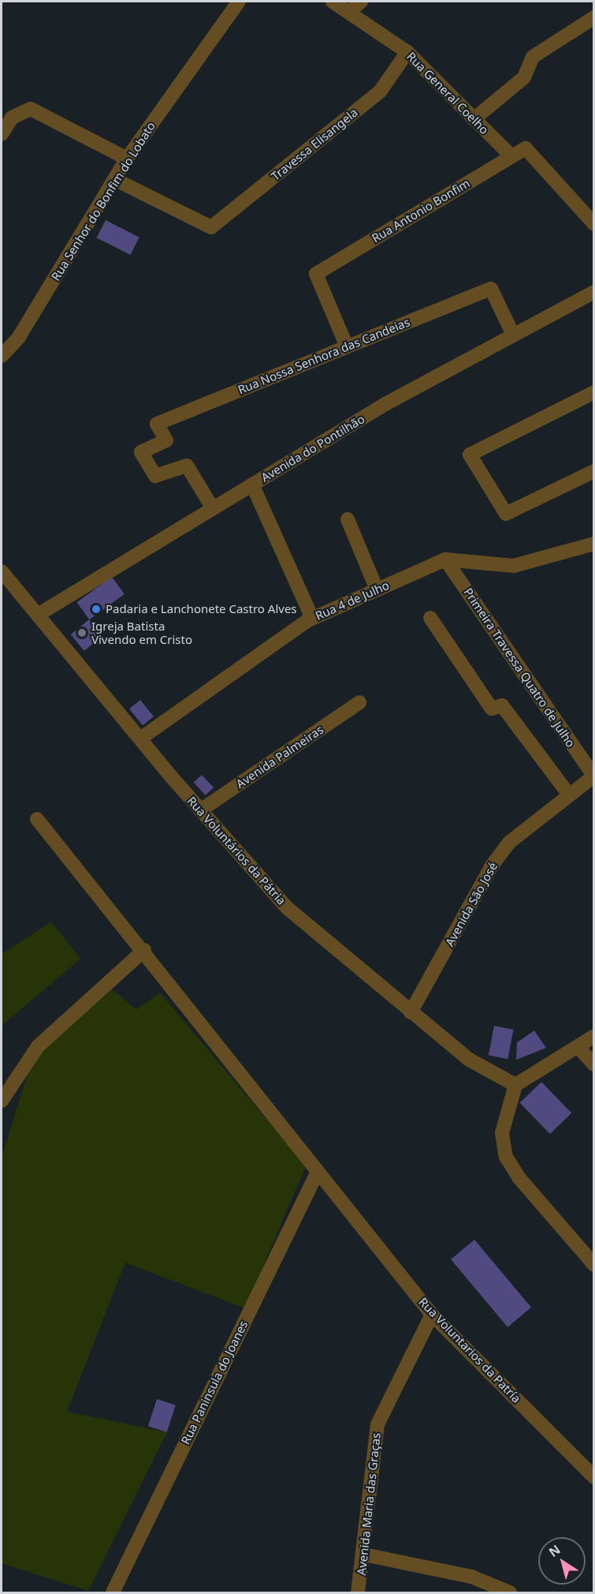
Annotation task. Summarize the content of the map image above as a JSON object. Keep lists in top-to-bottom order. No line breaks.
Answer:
{"streets":{"street":["Rua General Coelho","Travessa Elisangela","Rua Senhor do Bonfim do Lobato","Rua Antonio Bonfim","Rua Nossa Senhora das Candeias","Avenida do Pontilhão","Rua 4 de Julho","Primeira Travessa Quatro de Julho","Avenida Palmeiras","Rua Voluntários da Pátria","Avenida São José","Rua Voluntarios da Patría","Rua Paninsula do Joanes","Avenida Maria das Graças"]},"crossings":[["Rua General Coelho","Travessa Elisangela"],["Rua General Coelho","Rua Antonio Bonfim"],["Travessa Elisangela","Rua Senhor do Bonfim do Lobato"],["Rua Antonio Bonfim","Rua Nossa Senhora das Candeias"],["Rua Nossa Senhora das Candeias","Avenida do Pontilhão"],["Avenida do Pontilhão","Rua Voluntários da Pátria"],["Rua 4 de Julho","Primeira Travessa Quatro de Julho"],["Rua 4 de Julho","Rua Voluntários da Pátria"],["Primeira Travessa Quatro de Julho","Avenida São José"],["Avenida Palmeiras","Rua Voluntários da Pátria"],["Rua Voluntários da Pátria","Avenida São José"],["Rua Voluntarios da Patría","Rua Paninsula do Joanes"],["Rua Voluntarios da Patría","Avenida Maria das Graças"]],"places":["Padaria e Lanchonete Castro Alves","Igreja Batista Vivendo em Cristo"],"north":"top left"}
